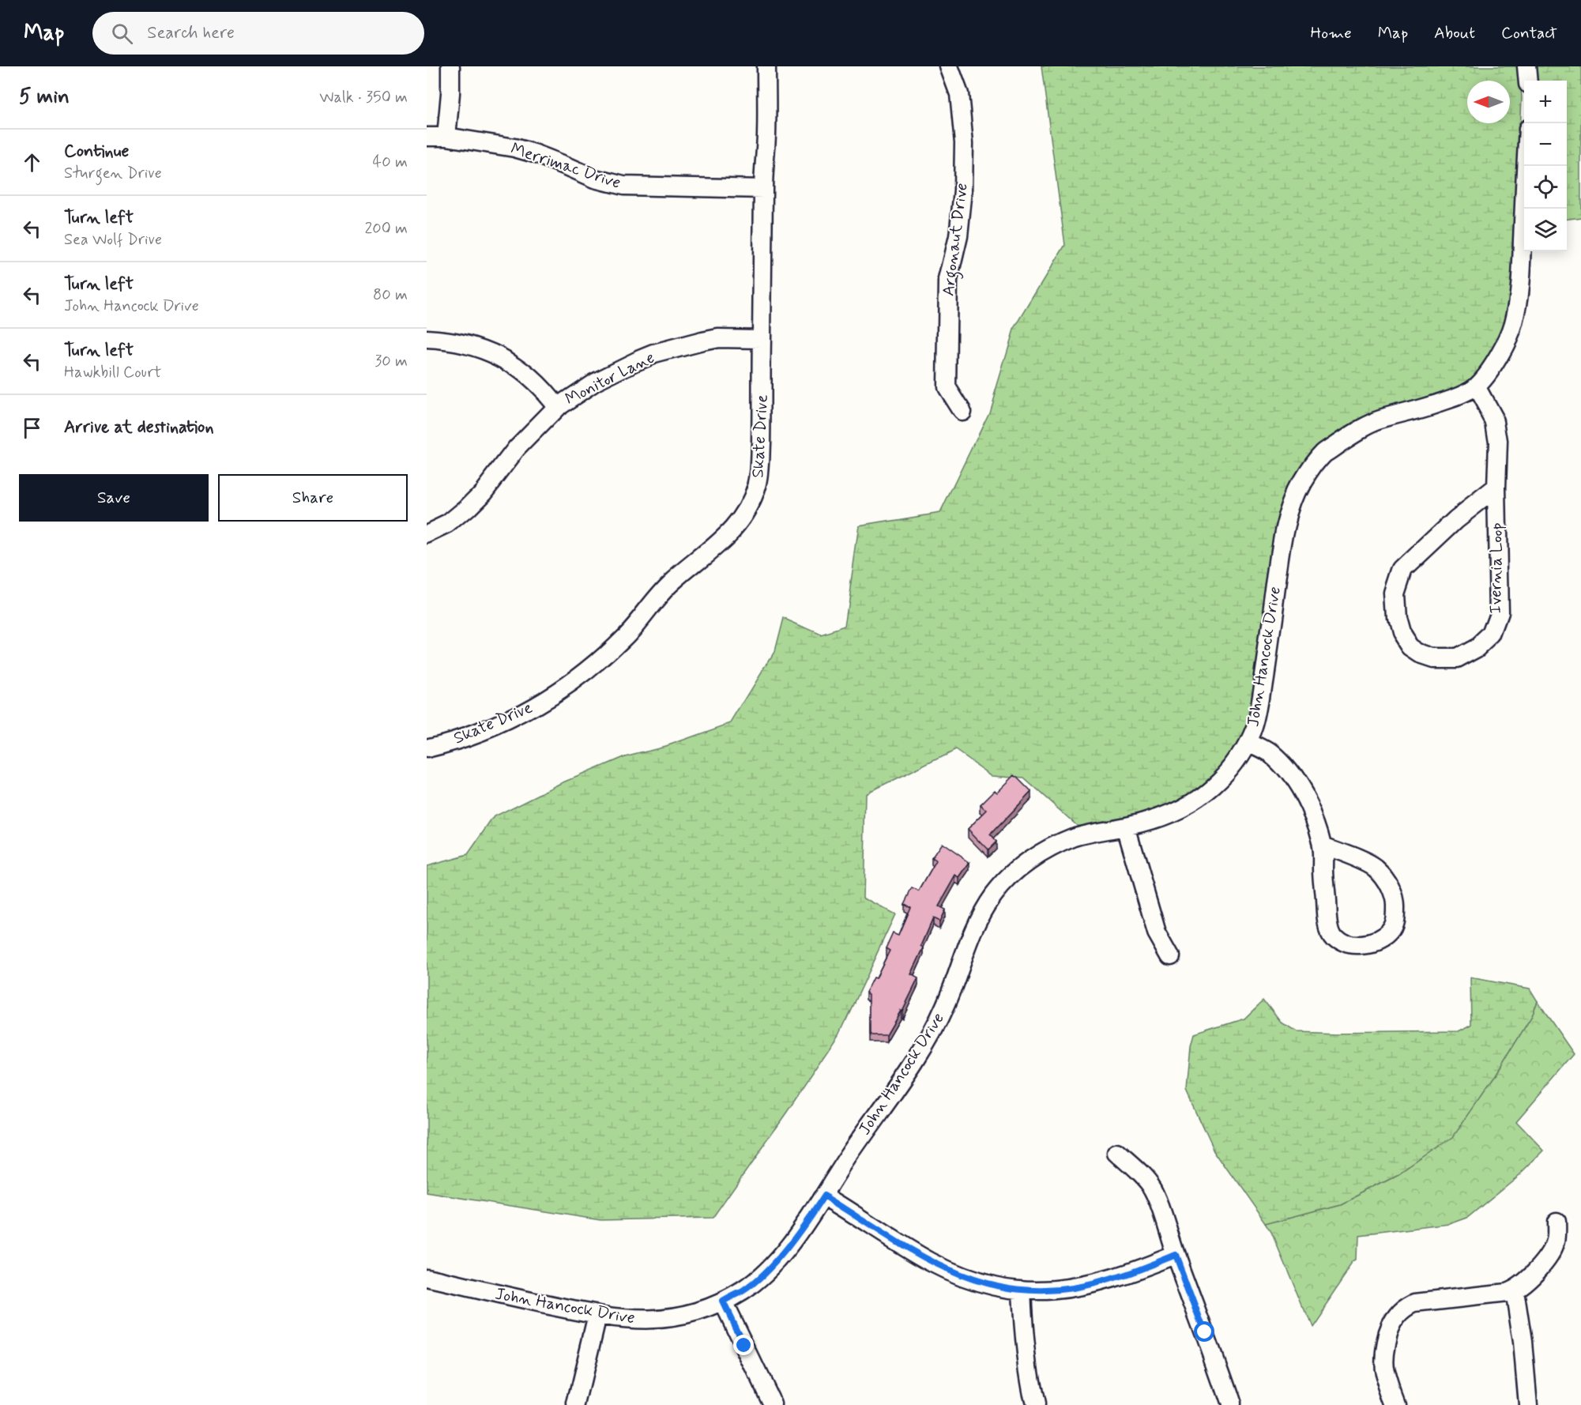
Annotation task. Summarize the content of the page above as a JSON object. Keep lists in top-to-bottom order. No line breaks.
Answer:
{"streets":{"street":["Merrimac Drive","Argonaut Drive","Monitor Lane","Skate Drive","Ivernia Loop","John Hancock Drive"]},"crossings":[["Merrimac Drive","Skate Drive"],["Monitor Lane","Skate Drive"],["Ivernia Loop","John Hancock Drive"]],"north":"left","page":{"header":"Map","search":"Search here","nav":["Home","Map","About","Contact"],"heading":["5 min","Walk · 350 m"],"map_buttons":["+","−"],"list":[["Continue","Sturgen Drive","40 m"],["Turn left","Sea Wolf Drive","200 m"],["Turn left","John Hancock Drive","80 m"],["Turn left","Hawkbill Court","30 m"],"Arrive at destination"],"buttons":["Save","Share"]}}
